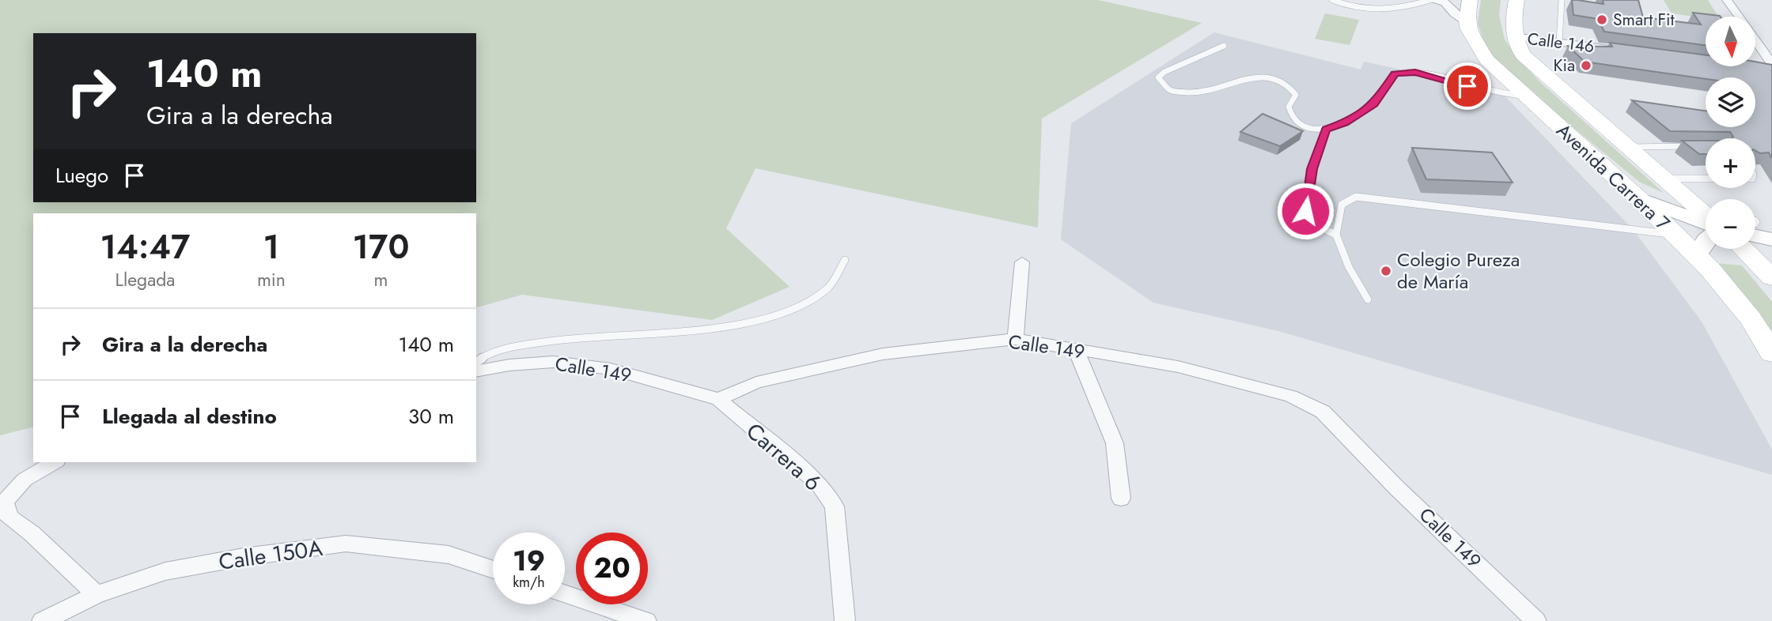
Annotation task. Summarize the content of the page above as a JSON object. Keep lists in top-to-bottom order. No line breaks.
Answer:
{"streets":{"main road":["Avenida Carrera 7"],"street":["Calle 146","Calle 149","Carrera 6","Calle 150A"]},"crossings":[["Calle 146","Avenida Carrera 7"],["Calle 149","Carrera 6"]],"places":["Smart Fit","Kia","Colegio Pureza de María"],"north":"bottom","page":{"map_buttons":["+","−"],"turn":["140 m","Gira a la derecha"],"then":"Luego","eta":["14:47","Llegada","1","min","170","m"],"list":[{"name":"Gira a la derecha","value":"140 m"},{"name":"Llegada al destino","value":"30 m"}],"speed":"19 km/h","limit":"20"}}
